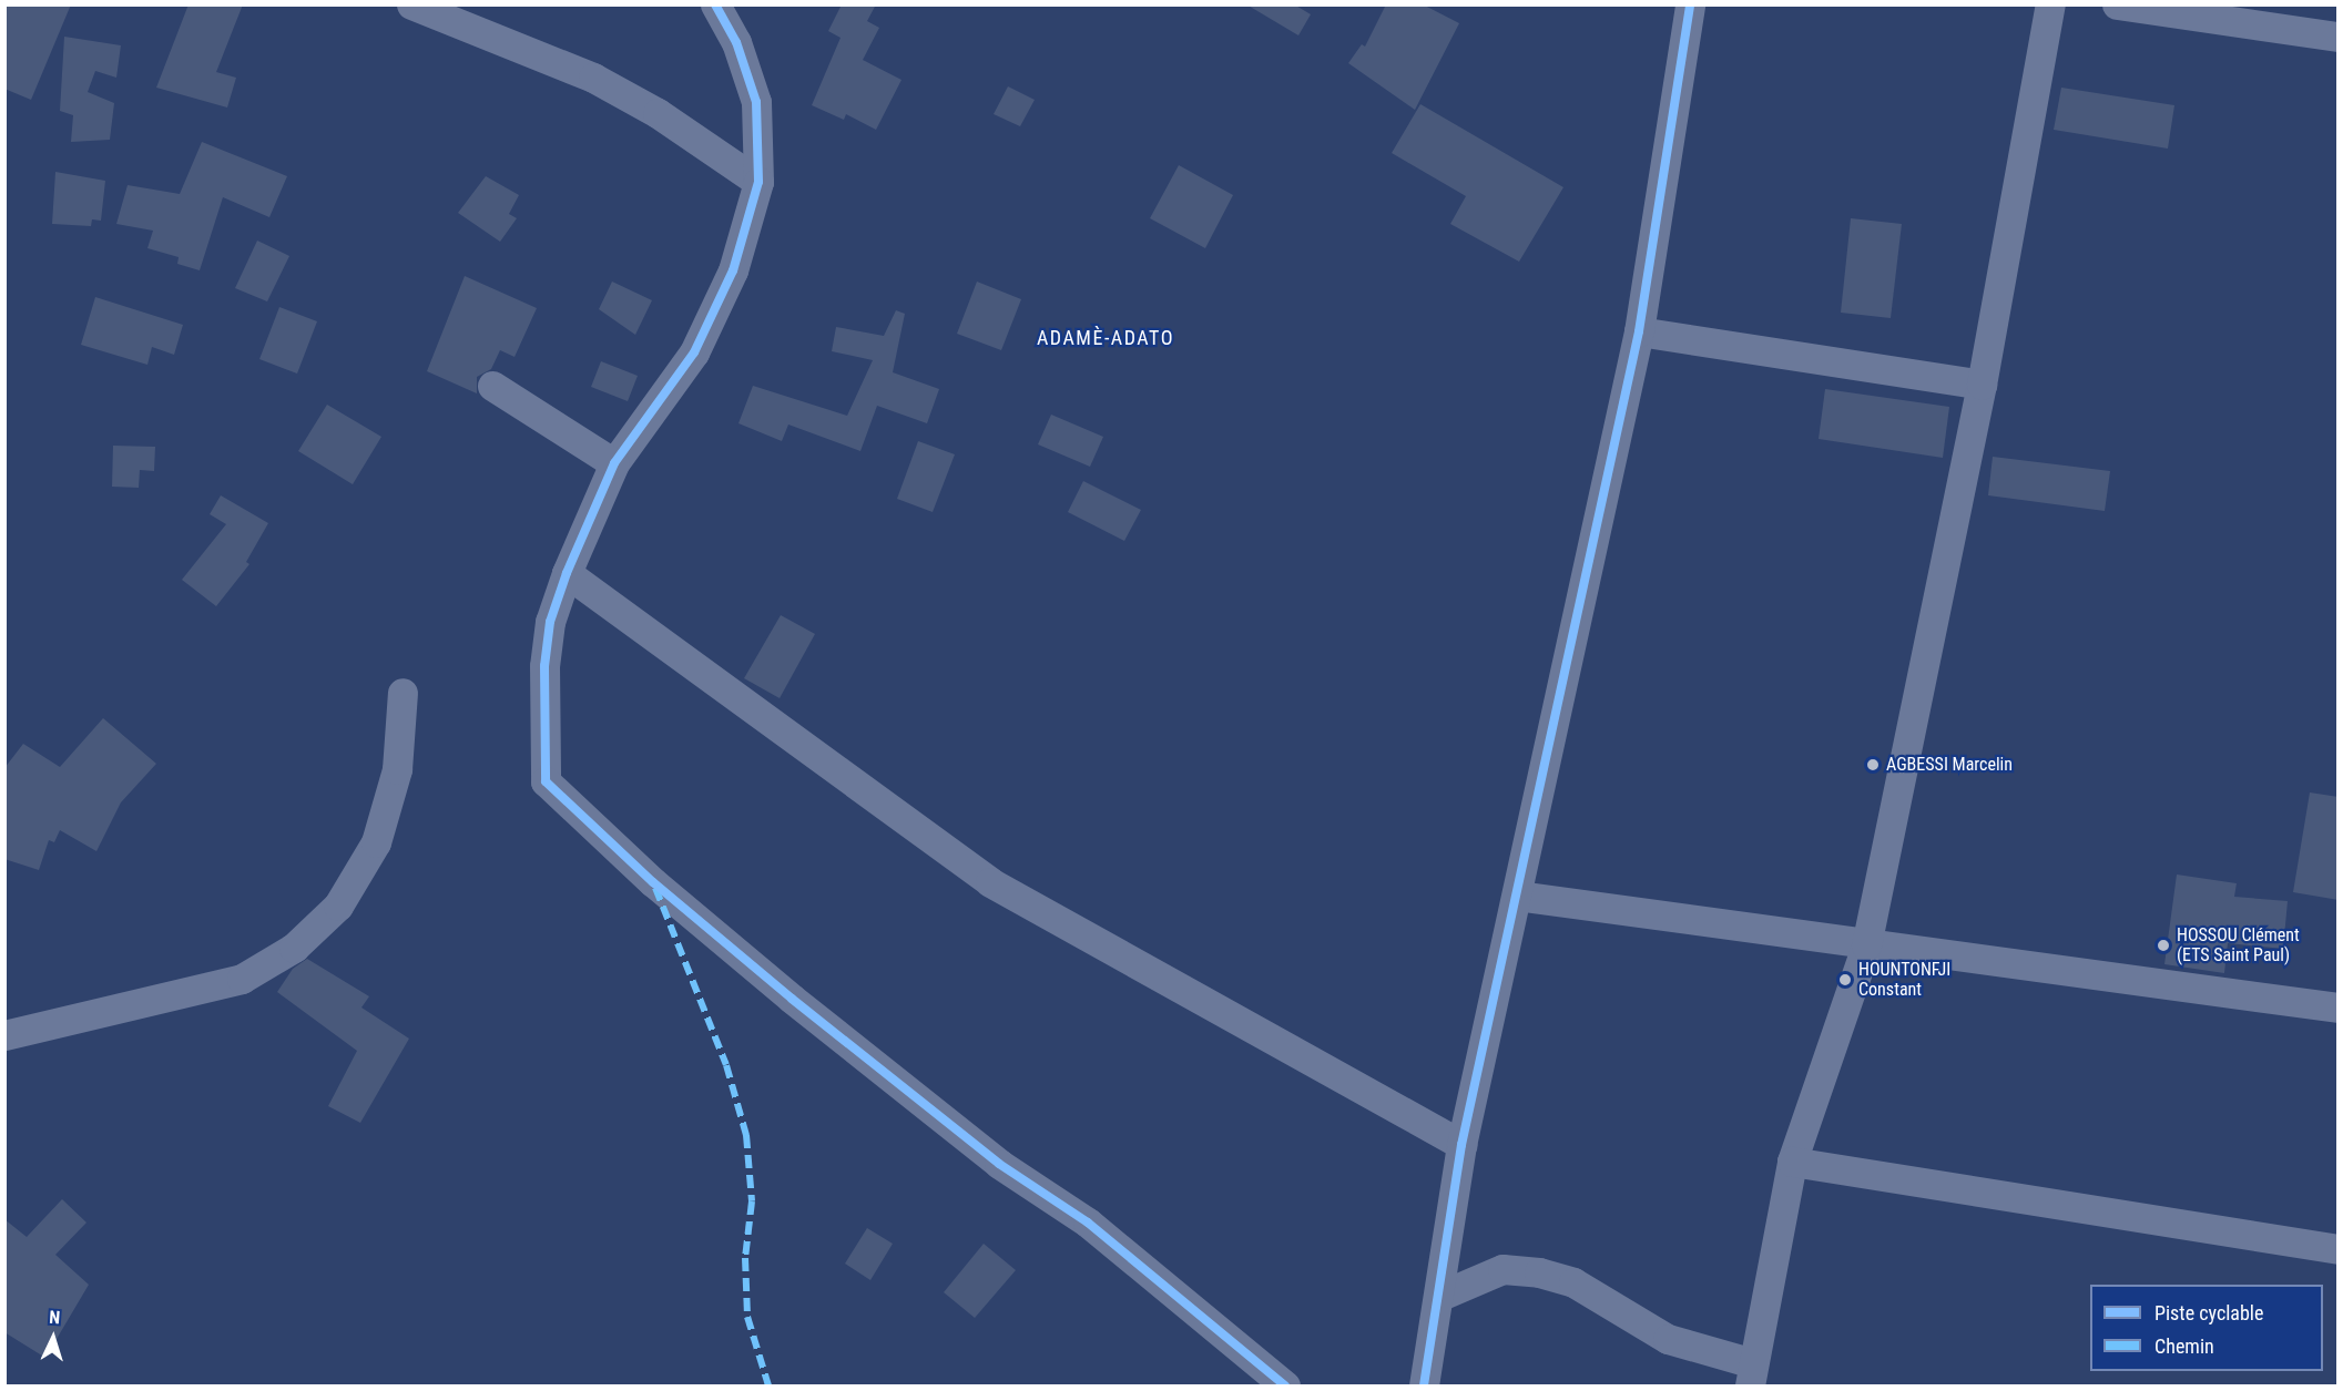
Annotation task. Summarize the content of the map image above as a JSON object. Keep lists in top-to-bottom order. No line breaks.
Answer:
{"districts":["ADAMÈ-ADATO"],"places":["AGBESSI Marcelin","HOSSOU Clément (ETS Saint Paul)","HOUNTONFJI Constant"],"legend":["Piste cyclable","Chemin"],"north":"top"}
